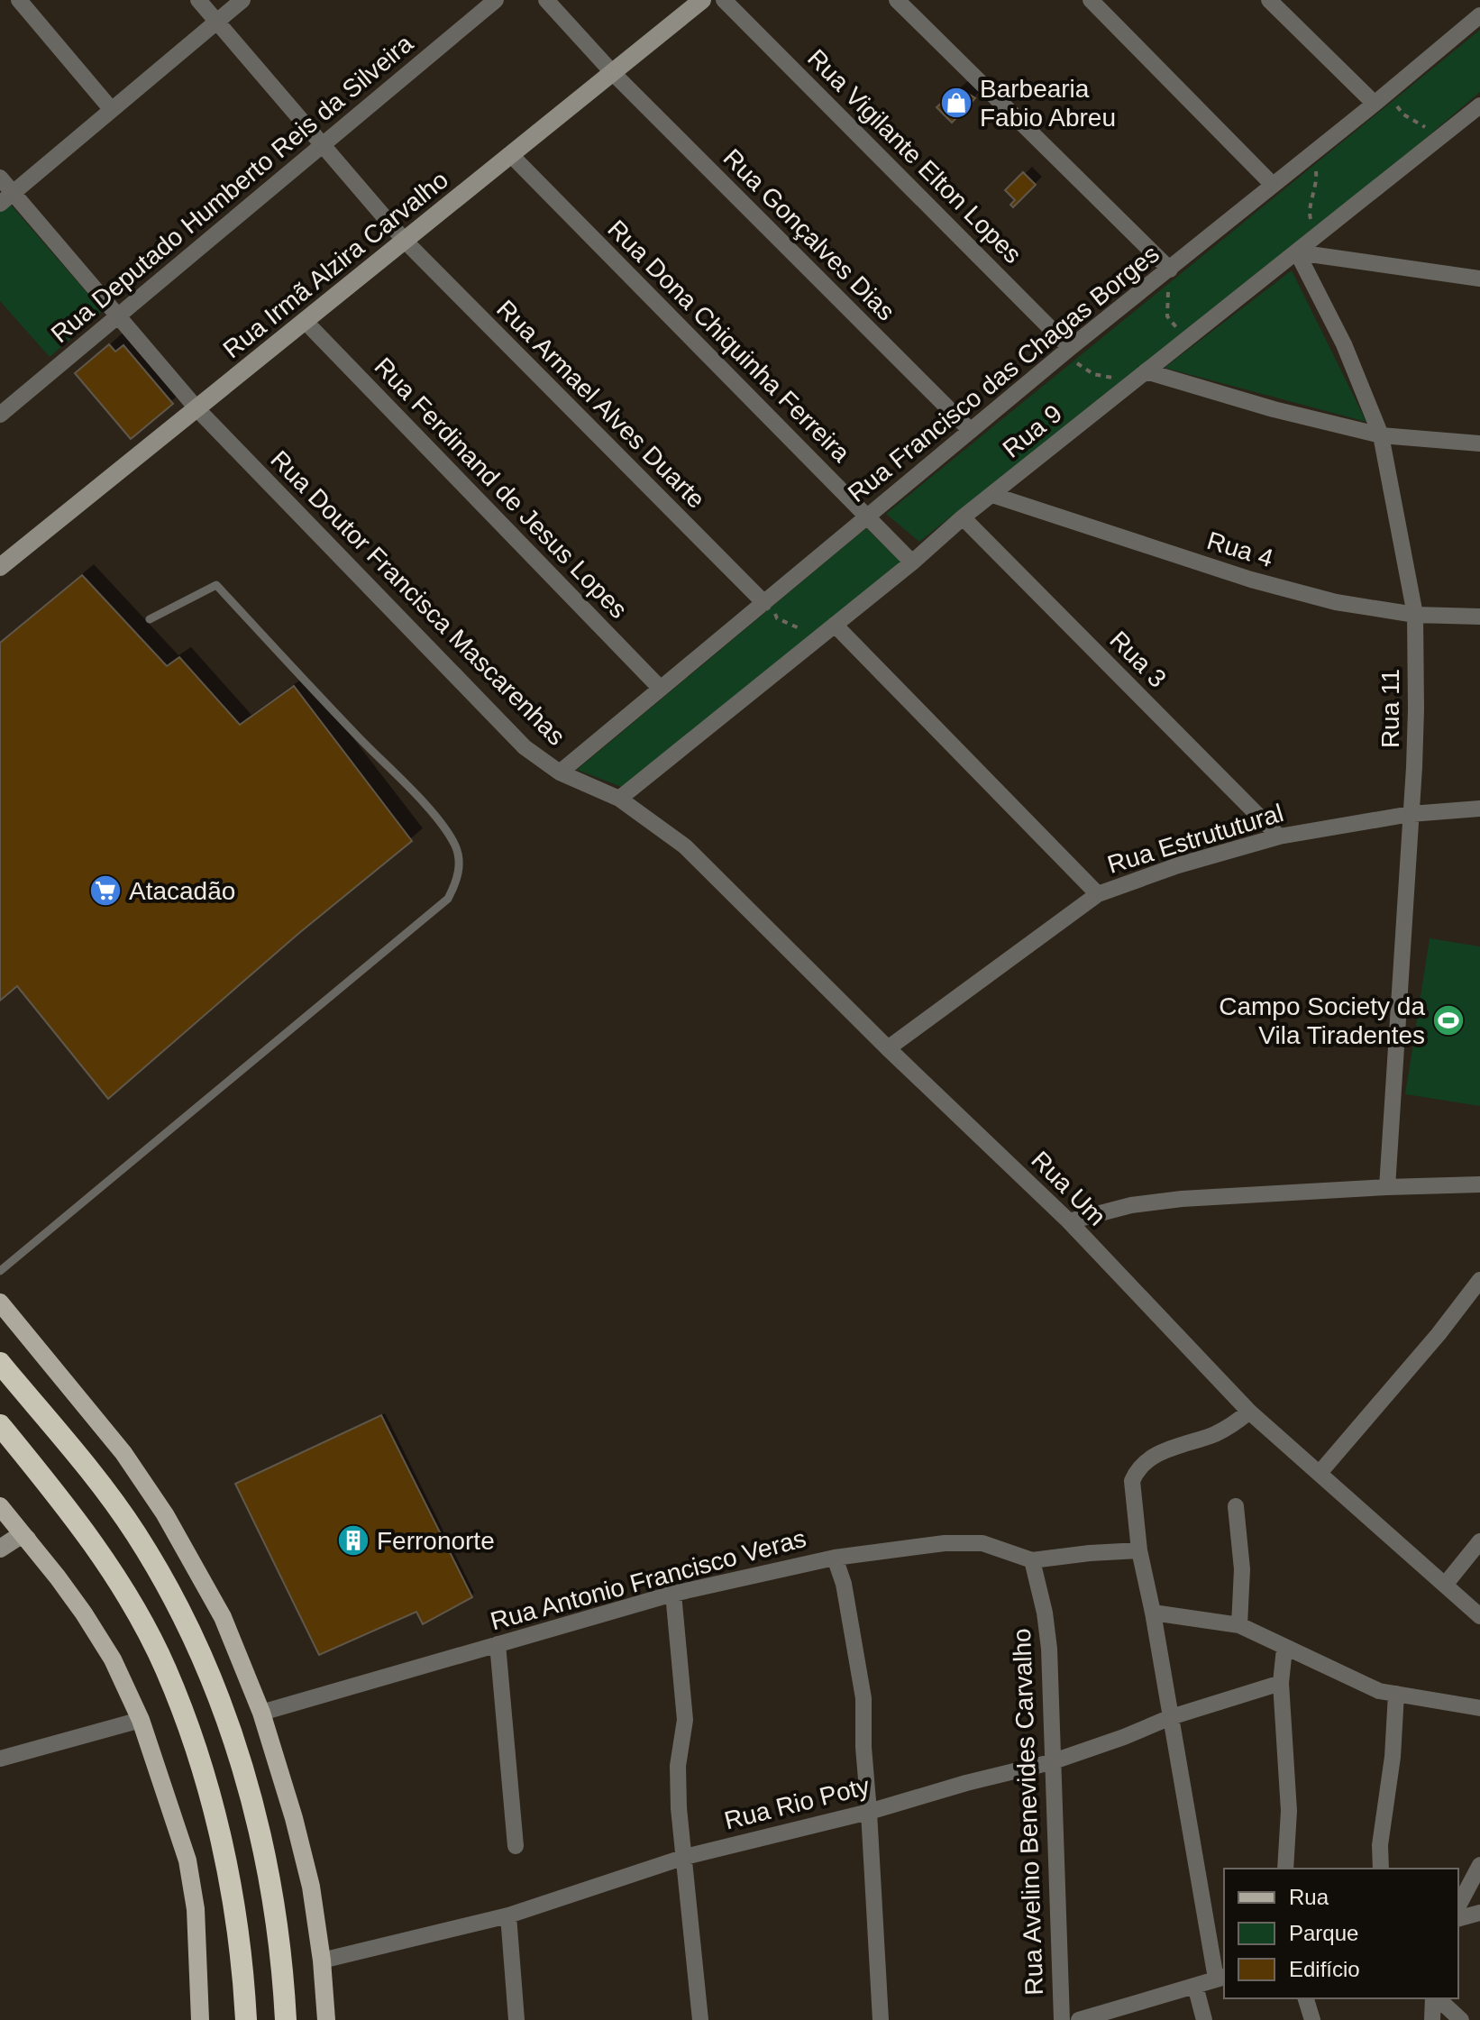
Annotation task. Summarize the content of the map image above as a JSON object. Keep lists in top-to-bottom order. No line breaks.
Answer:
{"streets":{"street":["Rua Vigilante Elton Lopes","Rua Deputado Humberto Reis da Silveira","Rua Gonçalves Dias","Rua Irmã Alzira Carvalho","Rua Dona Chiquinha Ferreira","Rua Francisco das Chagas Borges","Rua Armael Alves Duarte","Rua 9","Rua Ferdinand de Jesus Lopes","Rua 4","Rua Doutor Francisca Mascarenhas","Rua 3","Rua 11","Rua Estrututural","Rua Um","Rua Antonio Francisco Veras","Rua Rio Poty","Rua Avelino Benevides Carvalho"]},"crossings":[["Rua Vigilante Elton Lopes","Rua Francisco das Chagas Borges"],["Rua Deputado Humberto Reis da Silveira","Rua Armael Alves Duarte"],["Rua Deputado Humberto Reis da Silveira","Rua Doutor Francisca Mascarenhas"],["Rua Gonçalves Dias","Rua Irmã Alzira Carvalho"],["Rua Gonçalves Dias","Rua Francisco das Chagas Borges"],["Rua Irmã Alzira Carvalho","Rua Dona Chiquinha Ferreira"],["Rua Irmã Alzira Carvalho","Rua Armael Alves Duarte"],["Rua Irmã Alzira Carvalho","Rua Ferdinand de Jesus Lopes"],["Rua Irmã Alzira Carvalho","Rua Doutor Francisca Mascarenhas"],["Rua Dona Chiquinha Ferreira","Rua Francisco das Chagas Borges"],["Rua Dona Chiquinha Ferreira","Rua 9"],["Rua Francisco das Chagas Borges","Rua Armael Alves Duarte"],["Rua Francisco das Chagas Borges","Rua Ferdinand de Jesus Lopes"],["Rua Francisco das Chagas Borges","Rua Doutor Francisca Mascarenhas"],["Rua 9","Rua 4"],["Rua 9","Rua Doutor Francisca Mascarenhas"],["Rua 9","Rua 3"],["Rua 9","Rua 11"],["Rua 9","Rua Um"],["Rua 4","Rua 11"],["Rua Doutor Francisca Mascarenhas","Rua Um"],["Rua 3","Rua Estrututural"],["Rua 11","Rua Estrututural"],["Rua Estrututural","Rua Um"],["Rua Antonio Francisco Veras","Rua Avelino Benevides Carvalho"],["Rua Rio Poty","Rua Avelino Benevides Carvalho"]],"places":{"shop":["Barbearia Fabio Abreu"],"supermarket":["Atacadão"],"sports":["Campo Society da Vila Tiradentes"],"building":["Ferronorte"]},"legend":["Rua","Parque","Edifício"]}
